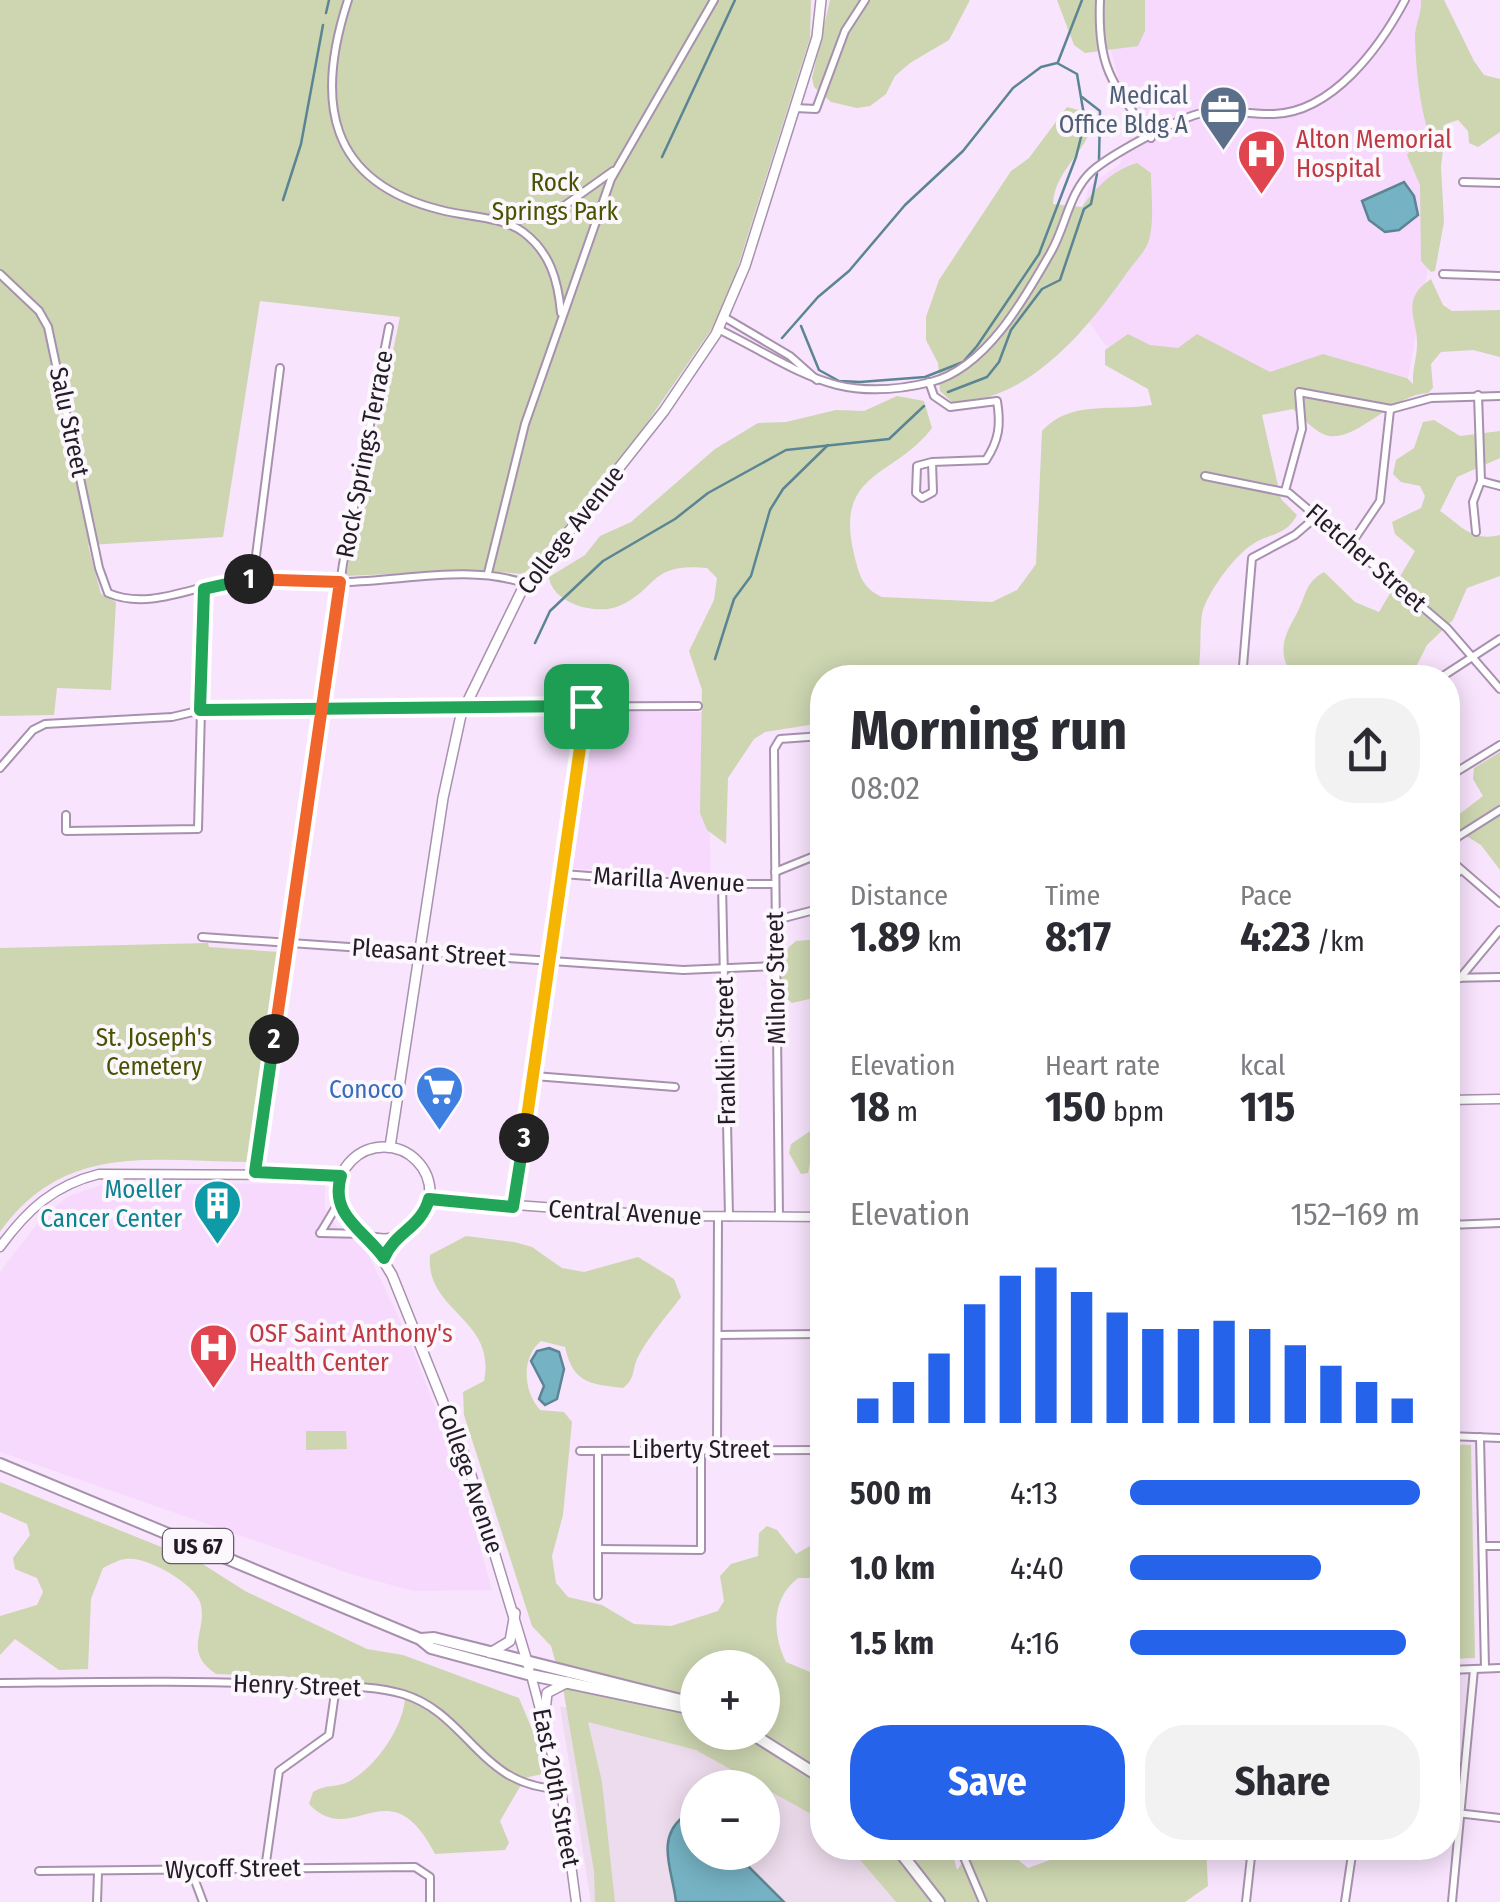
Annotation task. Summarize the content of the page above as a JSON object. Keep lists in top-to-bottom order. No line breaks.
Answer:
{"streets":{"highway":["US 67"],"main road":["College Avenue"],"street":["Salu Street","Rock Springs Terrace","Fletcher Street","Marilla Avenue","Pleasant Street","Milnor Street","Franklin Street","Central Avenue","Liberty Street","Henry Street","East 20th Street","Wycoff Street"]},"crossings":[["Rock Springs Terrace","Pleasant Street"],["College Avenue","Pleasant Street"],["College Avenue","Central Avenue"],["College Avenue","US 67"],["College Avenue","East 20th Street"],["Marilla Avenue","Milnor Street"],["Marilla Avenue","Franklin Street"],["Pleasant Street","Milnor Street"],["Pleasant Street","Franklin Street"],["Milnor Street","Central Avenue"],["Franklin Street","Central Avenue"],["US 67","East 20th Street"],["Henry Street","East 20th Street"]],"parks":["Rock Springs Park","St. Joseph's Cemetery"],"places":{"office":["Medical Office Bldg A"],"hospital":["Alton Memorial Hospital","OSF Saint Anthony's Health Center"],"supermarket":["Conoco"],"building":["Moeller Cancer Center"]},"page":{"pins":["1","2","3"],"heading":["Morning run","08:02"],"stats":[["Distance","1.89 km"],["Time","8:17"],["Pace","4:23 /km"],["Elevation","18 m"],["Heart rate","150 bpm"],["kcal","115"]],"chart":["Elevation","152–169 m"],"list":[{"name":"500 m","note":"4:13"},{"name":"1.0 km","note":"4:40"},{"name":"1.5 km","note":"4:16"}],"map_buttons":["+","−"],"buttons":["Save","Share"]}}
